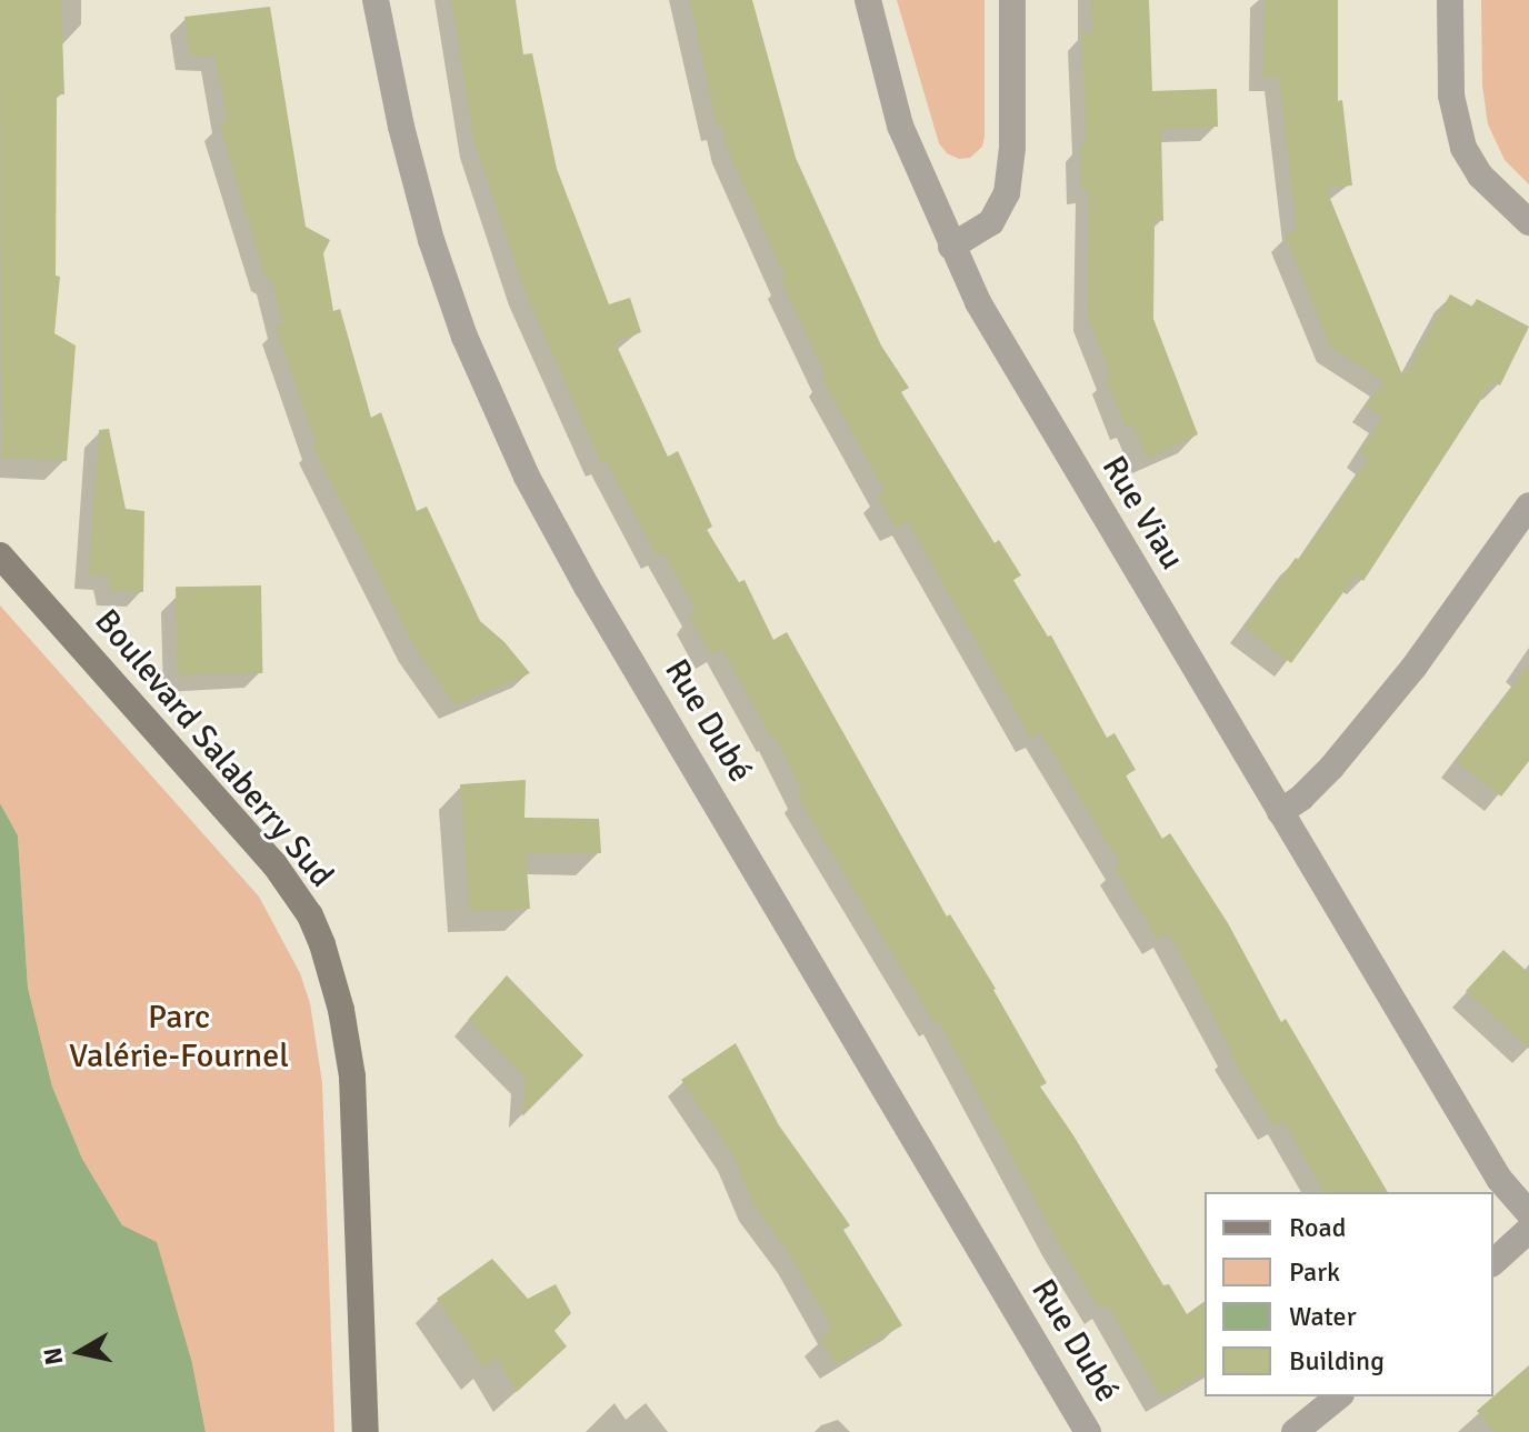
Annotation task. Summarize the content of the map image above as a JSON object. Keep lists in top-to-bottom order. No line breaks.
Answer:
{"streets":{"street":["Rue Viau","Rue Dubé","Boulevard Salaberry Sud"]},"parks":["Parc Valérie-Fournel"],"legend":["Road","Park","Water","Building"],"north":"left"}
